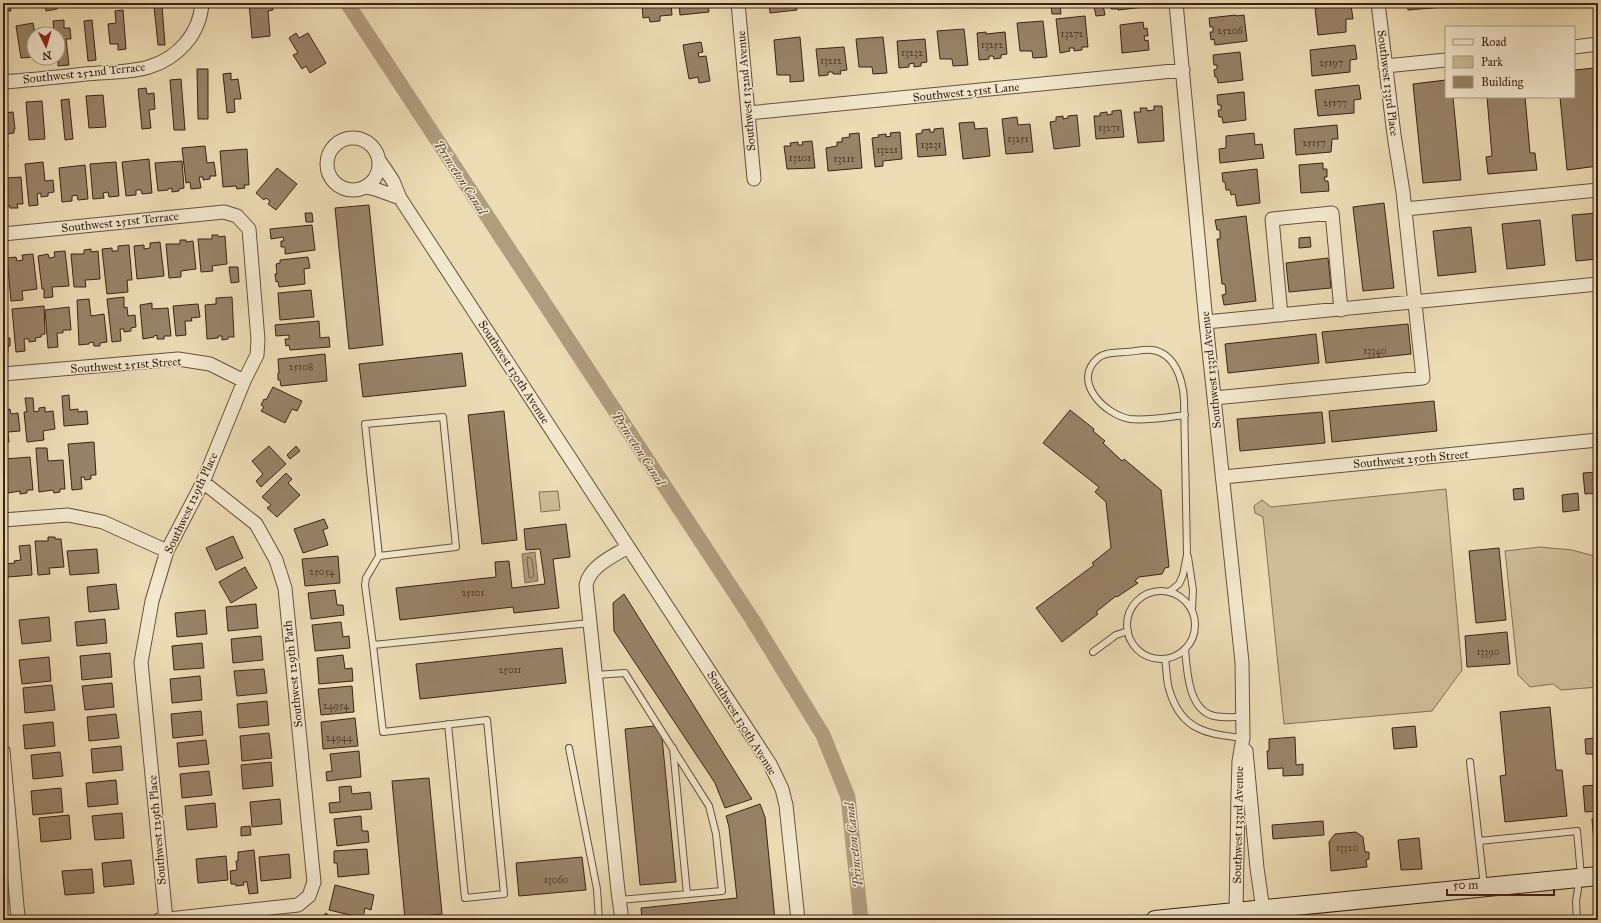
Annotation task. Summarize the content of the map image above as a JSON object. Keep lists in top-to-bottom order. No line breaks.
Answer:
{"streets":{"street":["Southwest 252nd Terrace","Southwest 133rd Place","Southwest 132nd Avenue","Southwest 251st Lane","Southwest 251st Terrace","Southwest 251st Street","Southwest 133rd Avenue","Southwest 130th Avenue","Southwest 250th Street","Southwest 129th Place","Southwest 129th Path"]},"crossings":[["Southwest 133rd Place","Southwest 133rd Avenue"],["Southwest 132nd Avenue","Southwest 251st Lane"],["Southwest 251st Lane","Southwest 133rd Avenue"],["Southwest 251st Terrace","Southwest 129th Place"],["Southwest 251st Street","Southwest 129th Place"],["Southwest 133rd Avenue","Southwest 250th Street"],["Southwest 129th Place","Southwest 129th Path"]],"water":["Princeton Canal"],"house_numbers":["25206","13272","13252","13232","13212","25197","25177","13271","13251","25157","13231","13221","13201","13211","13340","25108","25054","25101","13390","25011","24954","24944","13320","13060"],"legend":["Road","Park","Building"],"scale_bar":"50 m","north":"bottom"}
